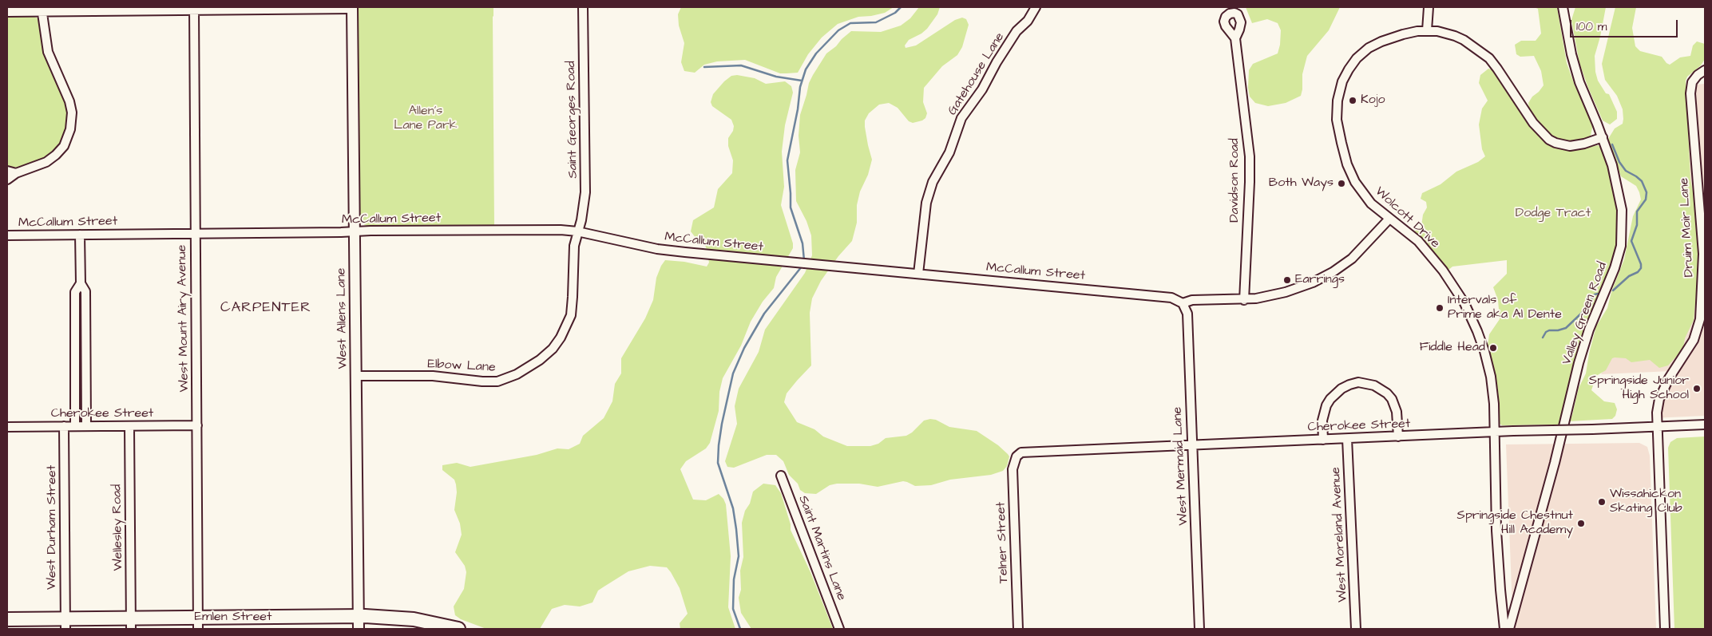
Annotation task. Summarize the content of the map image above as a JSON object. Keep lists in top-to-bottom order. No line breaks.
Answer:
{"streets":{"main road":["Emlen Street"],"street":["Gatehouse Lane","Saint Georges Road","Davidson Road","Wolcott Drive","McCallum Street","Druim Moir Lane","Valley Green Road","West Mount Airy Avenue","West Allens Lane","Elbow Lane","Cherokee Street","West Mermaid Lane","West Durham Street","Wellesley Road","West Moreland Avenue","Telner Street","Saint Martins Lane"]},"crossings":[["Gatehouse Lane","McCallum Street"],["Saint Georges Road","McCallum Street"],["Saint Georges Road","Elbow Lane"],["Davidson Road","McCallum Street"],["Wolcott Drive","McCallum Street"],["Wolcott Drive","Valley Green Road"],["Wolcott Drive","Cherokee Street"],["McCallum Street","West Mount Airy Avenue"],["McCallum Street","West Allens Lane"],["McCallum Street","Elbow Lane"],["McCallum Street","West Mermaid Lane"],["Druim Moir Lane","Cherokee Street"],["West Mount Airy Avenue","Cherokee Street"],["West Mount Airy Avenue","Emlen Street"],["West Allens Lane","Elbow Lane"],["West Allens Lane","Emlen Street"],["Cherokee Street","West Mermaid Lane"],["Cherokee Street","West Durham Street"],["Cherokee Street","Wellesley Road"],["Cherokee Street","West Moreland Avenue"],["Cherokee Street","Telner Street"],["West Durham Street","Emlen Street"],["Wellesley Road","Emlen Street"]],"districts":["CARPENTER"],"parks":["Allen's Lane Park","Dodge Tract"],"places":["Kojo","Both Ways","Earrings","Intervals of Prime aka Al Dente","Fiddle Head","Springside Junior High School","Wissahickon Skating Club","Springside Chestnut Hill Academy"],"scale_bar":"100 m"}
